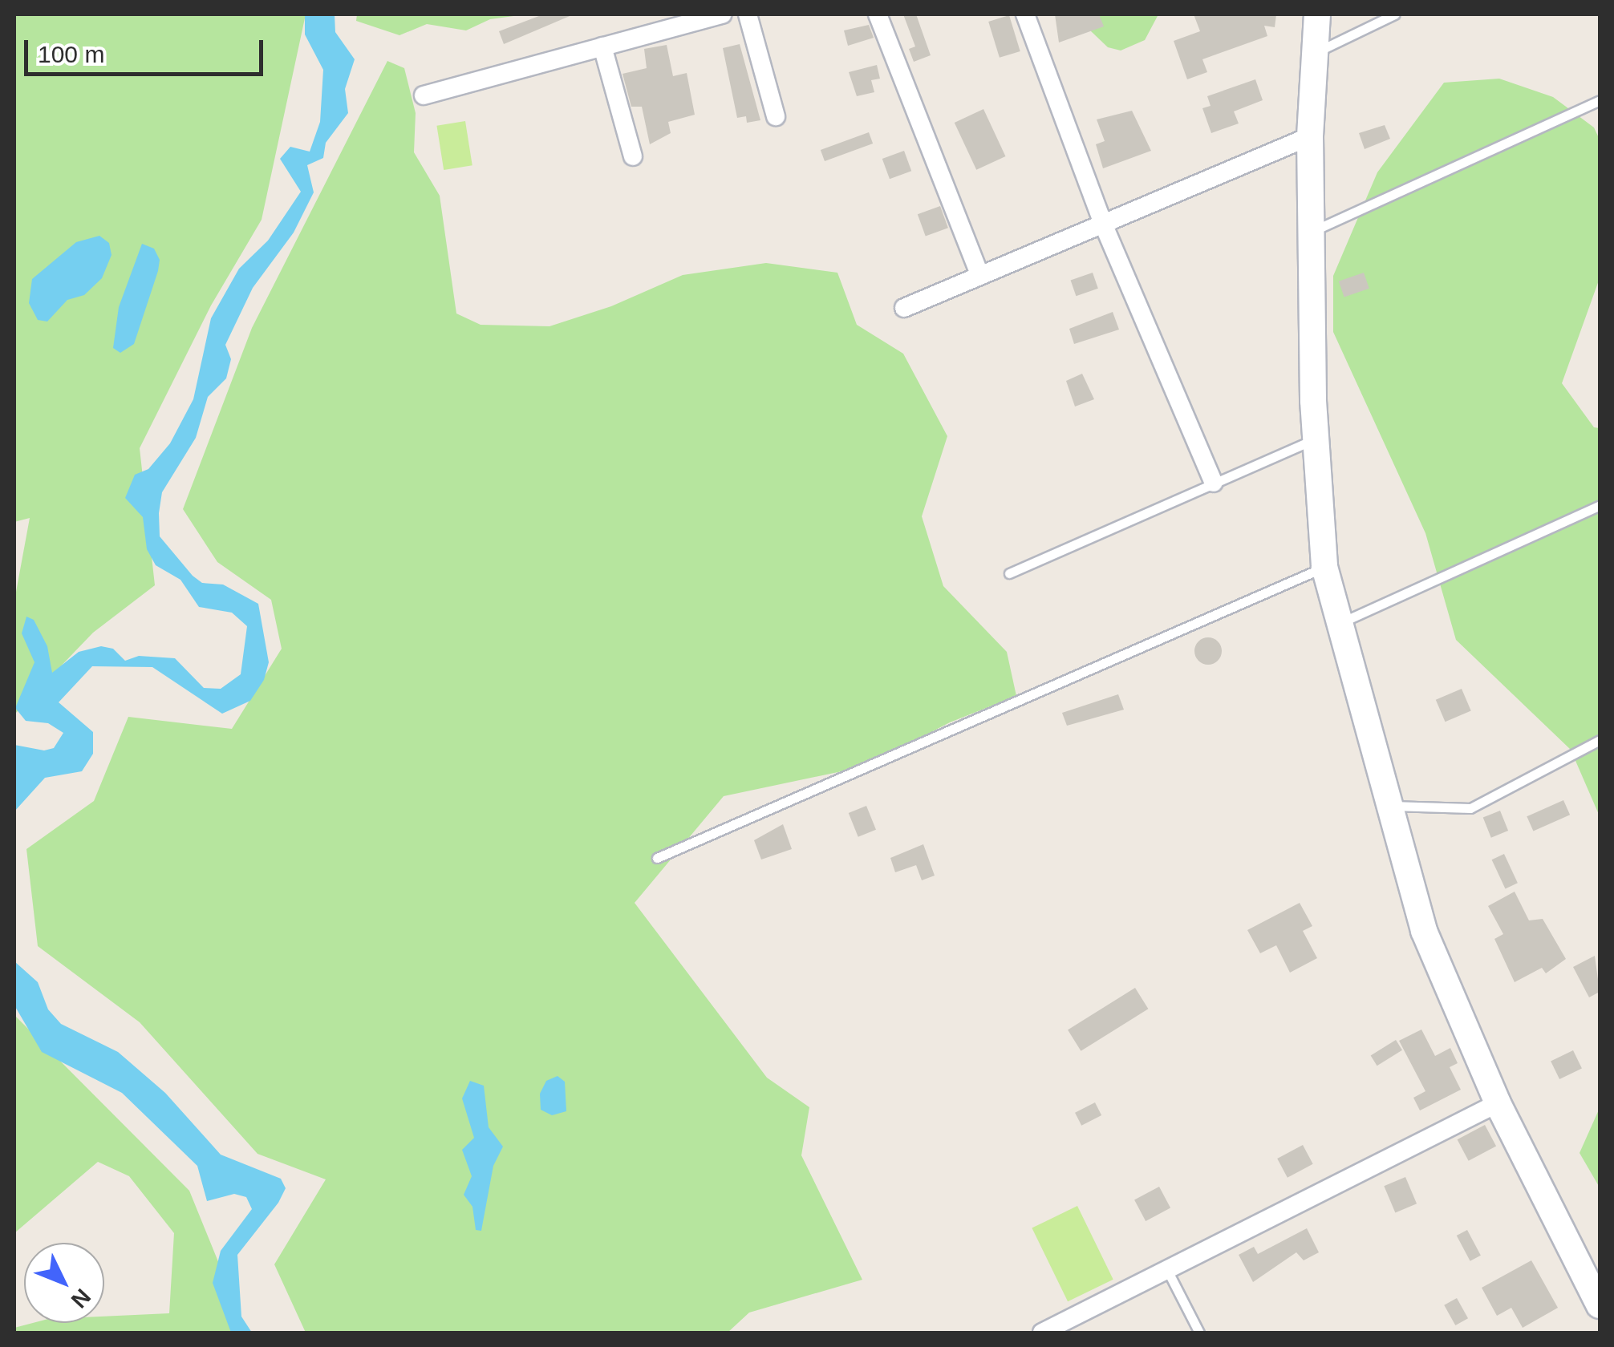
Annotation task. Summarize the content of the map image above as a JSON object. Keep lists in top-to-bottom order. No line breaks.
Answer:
{"scale_bar":"100 m","north":"bottom right"}
